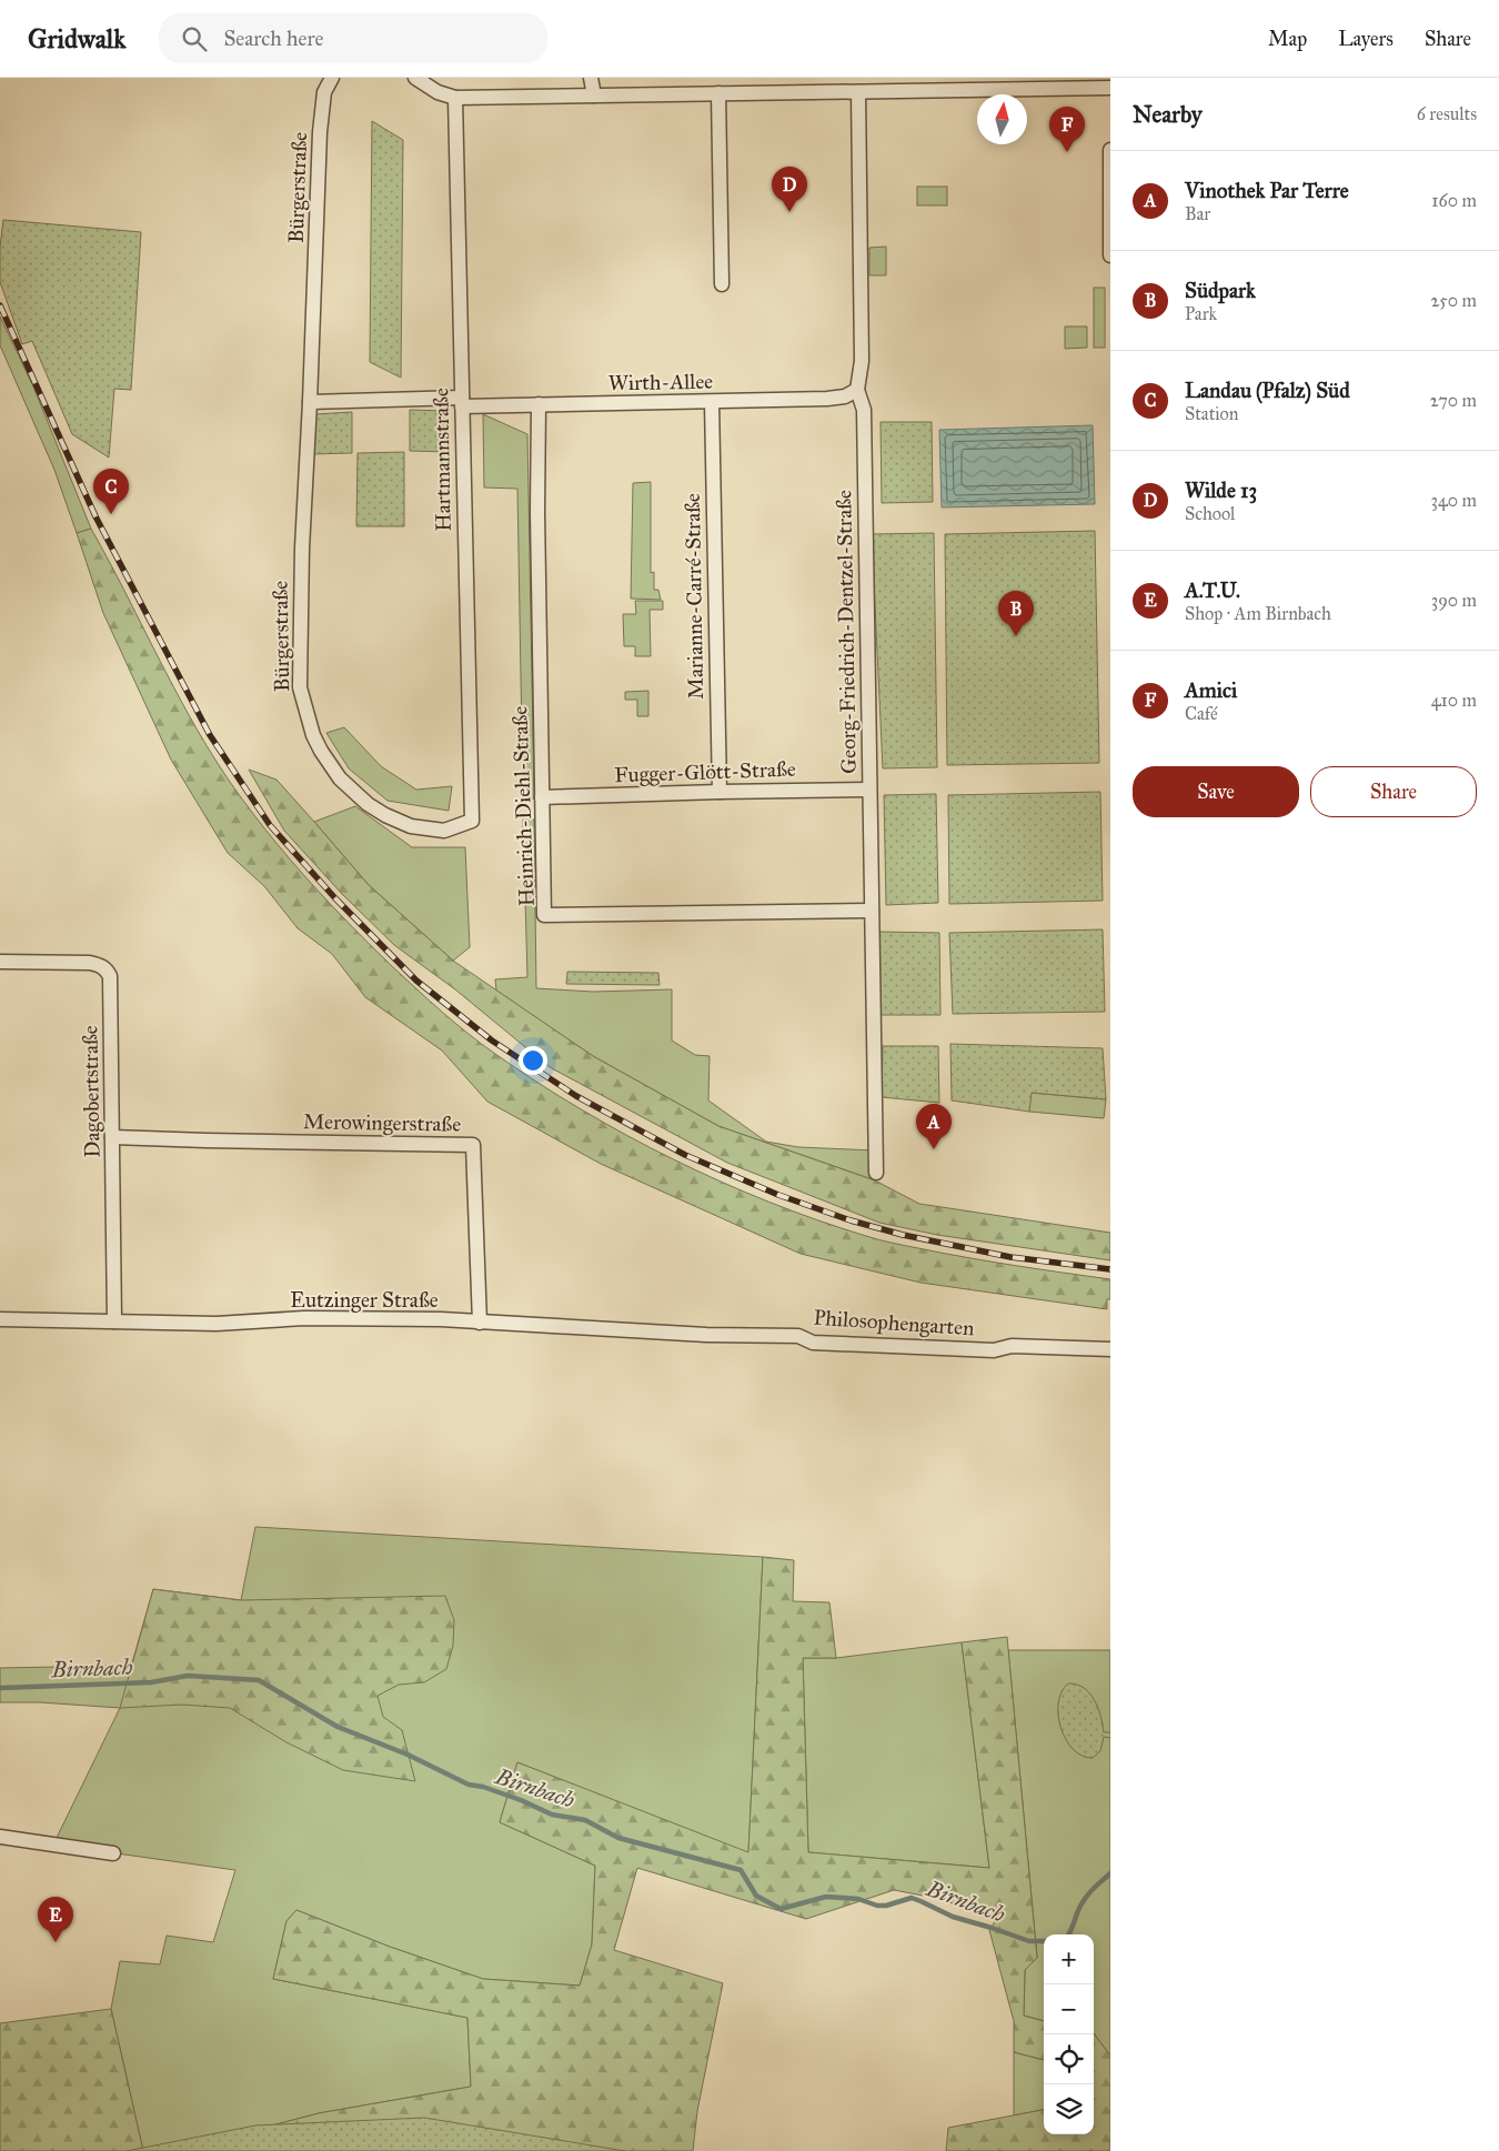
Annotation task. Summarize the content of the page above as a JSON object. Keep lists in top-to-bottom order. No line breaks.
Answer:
{"streets":{"street":["Bürgerstraße","Wirth-Allee","Hartmannstraße","Marianne-Carré-Straße","Georg-Friedrich-Dentzel-Straße","Fugger-Glött-Straße","Heinrich-Diehl-Straße","Dagobertstraße","Merowingerstraße","Eutzinger Straße","Philosophengarten"]},"crossings":[["Bürgerstraße","Hartmannstraße"],["Wirth-Allee","Hartmannstraße"],["Wirth-Allee","Marianne-Carré-Straße"],["Wirth-Allee","Georg-Friedrich-Dentzel-Straße"],["Wirth-Allee","Heinrich-Diehl-Straße"],["Marianne-Carré-Straße","Fugger-Glött-Straße"],["Georg-Friedrich-Dentzel-Straße","Fugger-Glött-Straße"],["Georg-Friedrich-Dentzel-Straße","Heinrich-Diehl-Straße"],["Fugger-Glött-Straße","Heinrich-Diehl-Straße"],["Dagobertstraße","Merowingerstraße"],["Dagobertstraße","Eutzinger Straße"],["Merowingerstraße","Eutzinger Straße"],["Eutzinger Straße","Philosophengarten"]],"water":["Birnbach"],"north":"top","page":{"header":"Gridwalk","search":"Search here","nav":["Map","Layers","Share"],"heading":["Nearby","6 results"],"pins":["F","D","C","B","A","E"],"list":[{"mark":"A","name":"Vinothek Par Terre","note":"Bar","value":"160 m"},{"mark":"B","name":"Südpark","note":"Park","value":"250 m"},{"mark":"C","name":"Landau (Pfalz) Süd","note":"Station","value":"270 m"},{"mark":"D","name":"Wilde 13","note":"School","value":"340 m"},{"mark":"E","name":"A.T.U.","note":"Shop · Am Birnbach","value":"390 m"},{"mark":"F","name":"Amici","note":"Café","value":"410 m"}],"buttons":["Save","Share"],"map_buttons":["+","−"]}}
